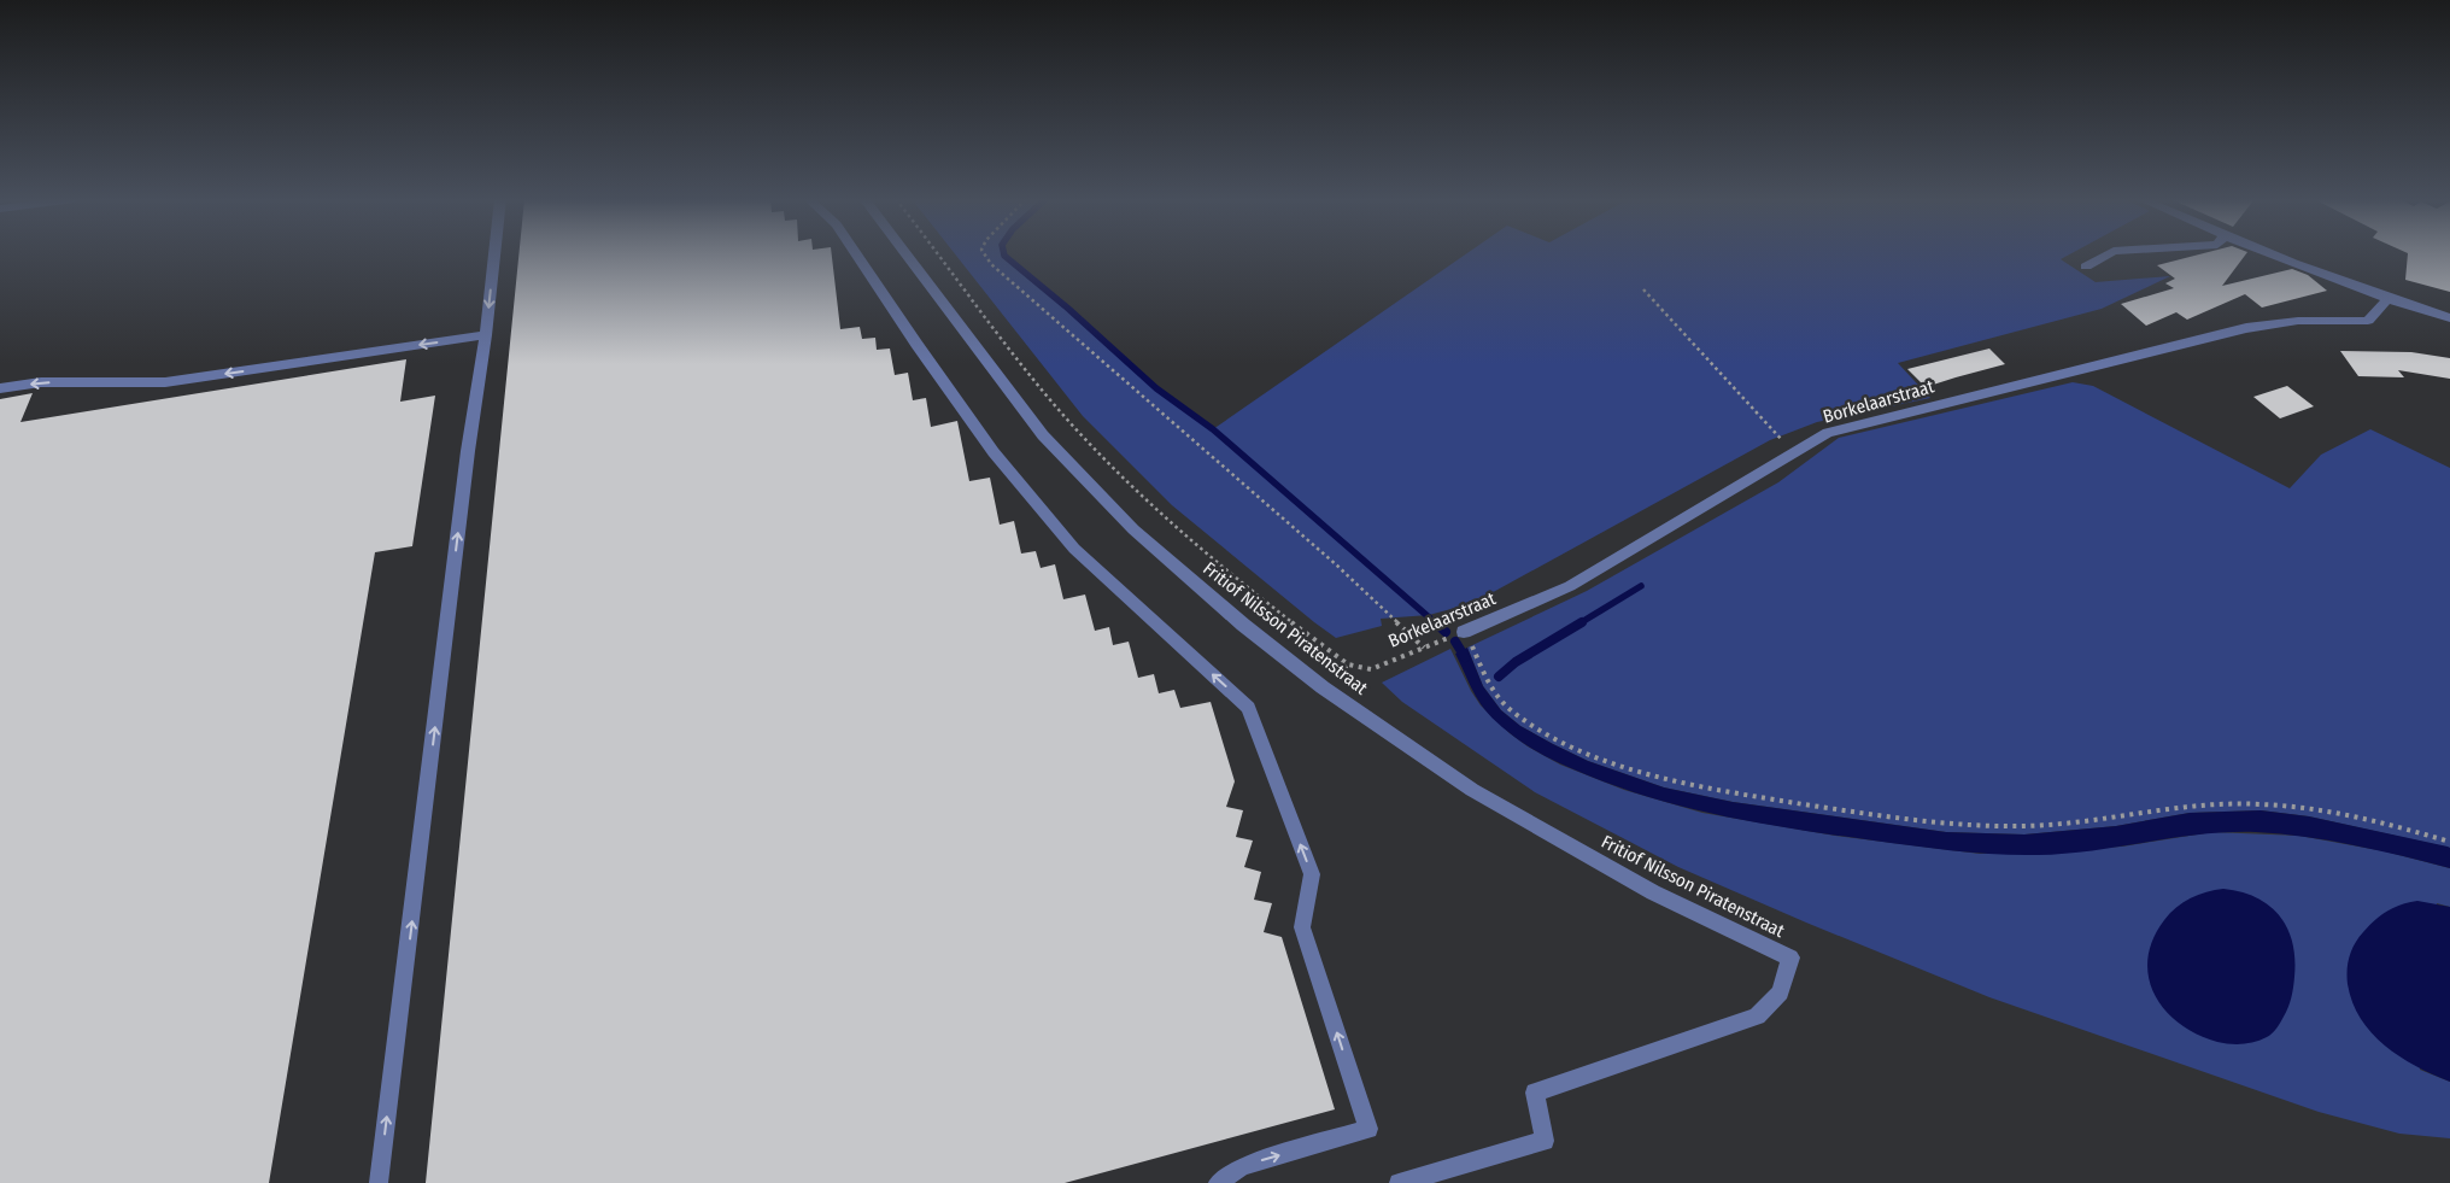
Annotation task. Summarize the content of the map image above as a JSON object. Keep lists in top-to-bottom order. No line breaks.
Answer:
{"streets":{"street":["Borkelaarstraat","Fritiof Nilsson Piratenstraat"]}}
